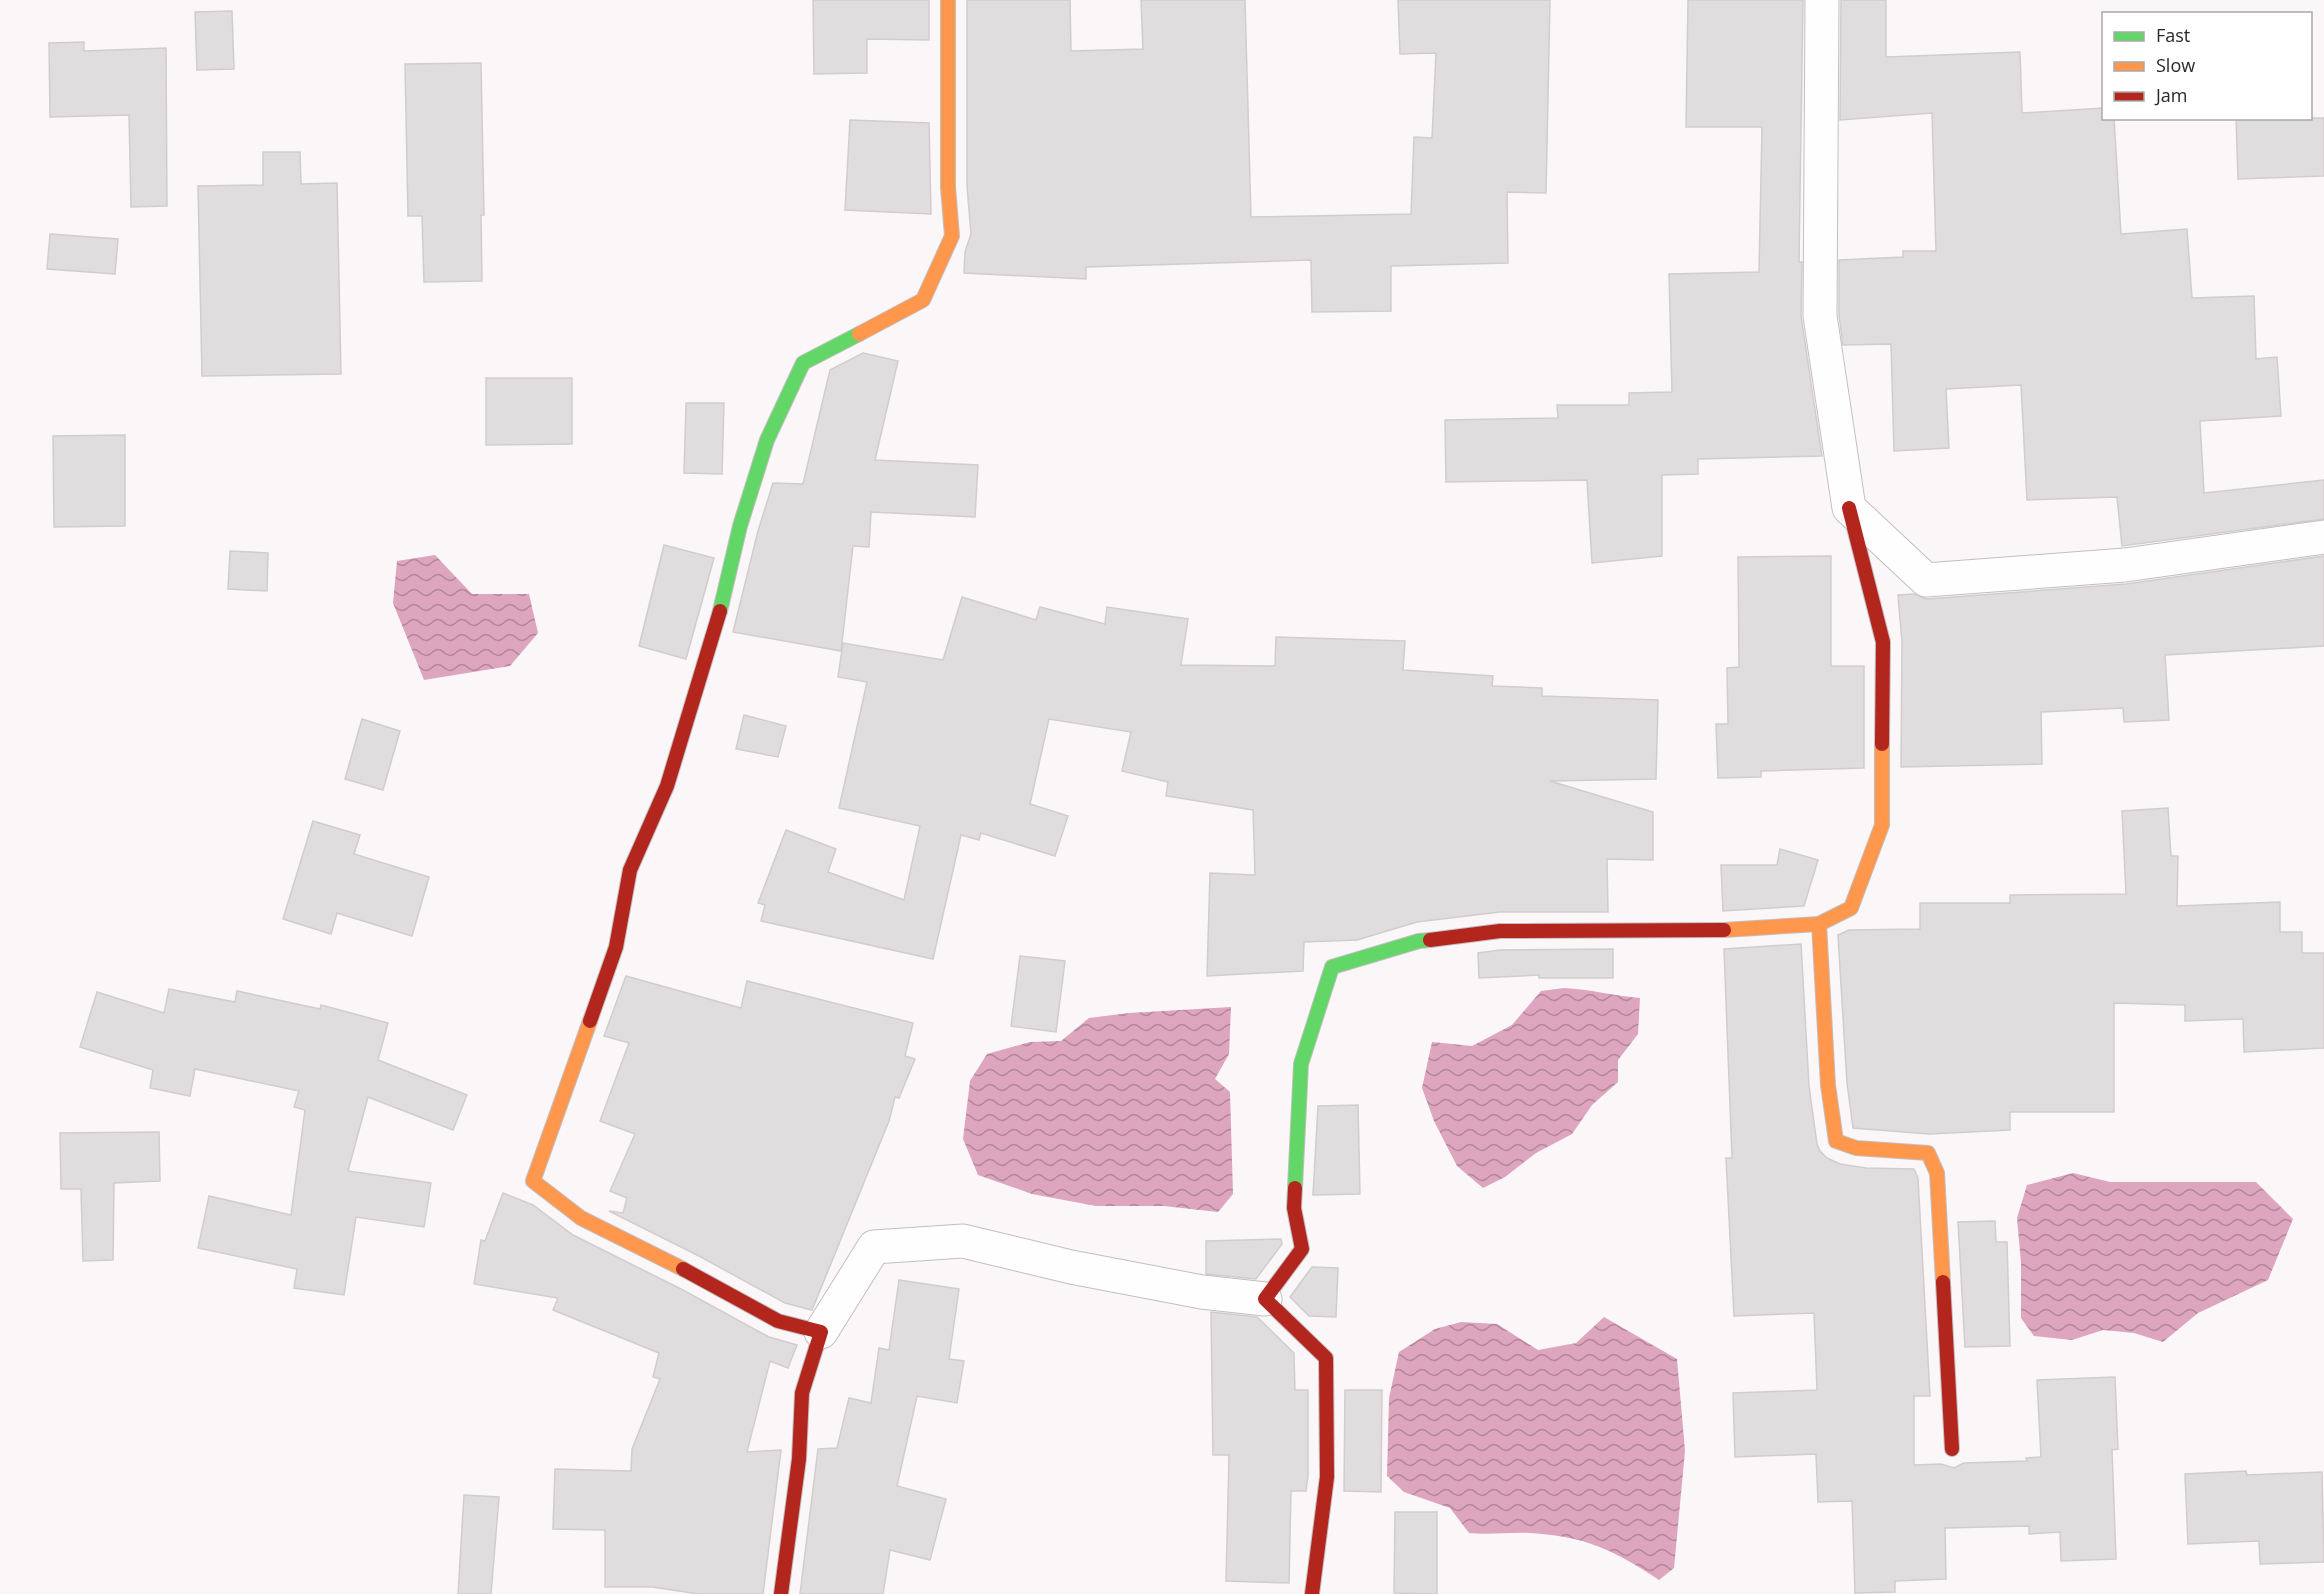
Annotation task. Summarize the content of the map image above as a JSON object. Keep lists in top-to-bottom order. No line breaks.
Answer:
{"legend":["Fast","Slow","Jam"]}
